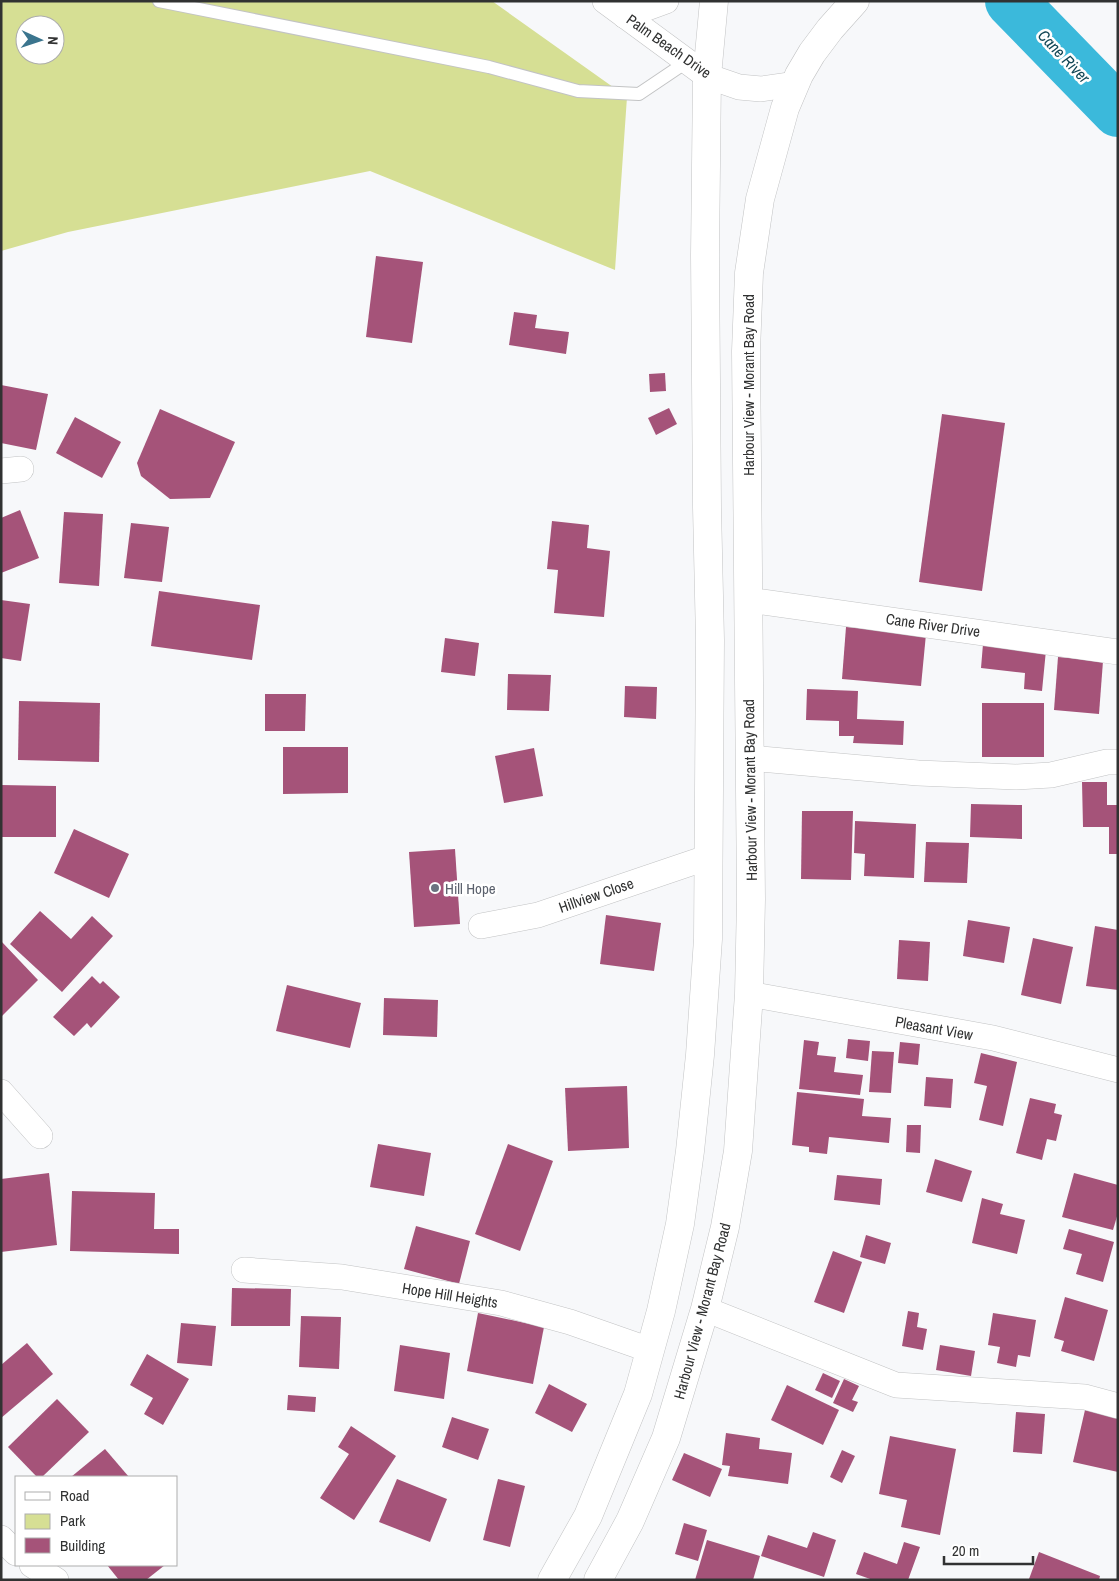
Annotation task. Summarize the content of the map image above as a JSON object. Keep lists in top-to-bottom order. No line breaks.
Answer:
{"streets":{"highway":["Harbour View - Morant Bay Road"],"street":["Palm Beach Drive","Cane River Drive","Hillview Close","Pleasant View","Hope Hill Heights"]},"crossings":[["Palm Beach Drive","Harbour View - Morant Bay Road"],["Harbour View - Morant Bay Road","Cane River Drive"],["Harbour View - Morant Bay Road","Pleasant View"]],"water":["Cane River"],"places":["Hill Hope"],"legend":["Road","Park","Building"],"scale_bar":"20 m","north":"right"}
